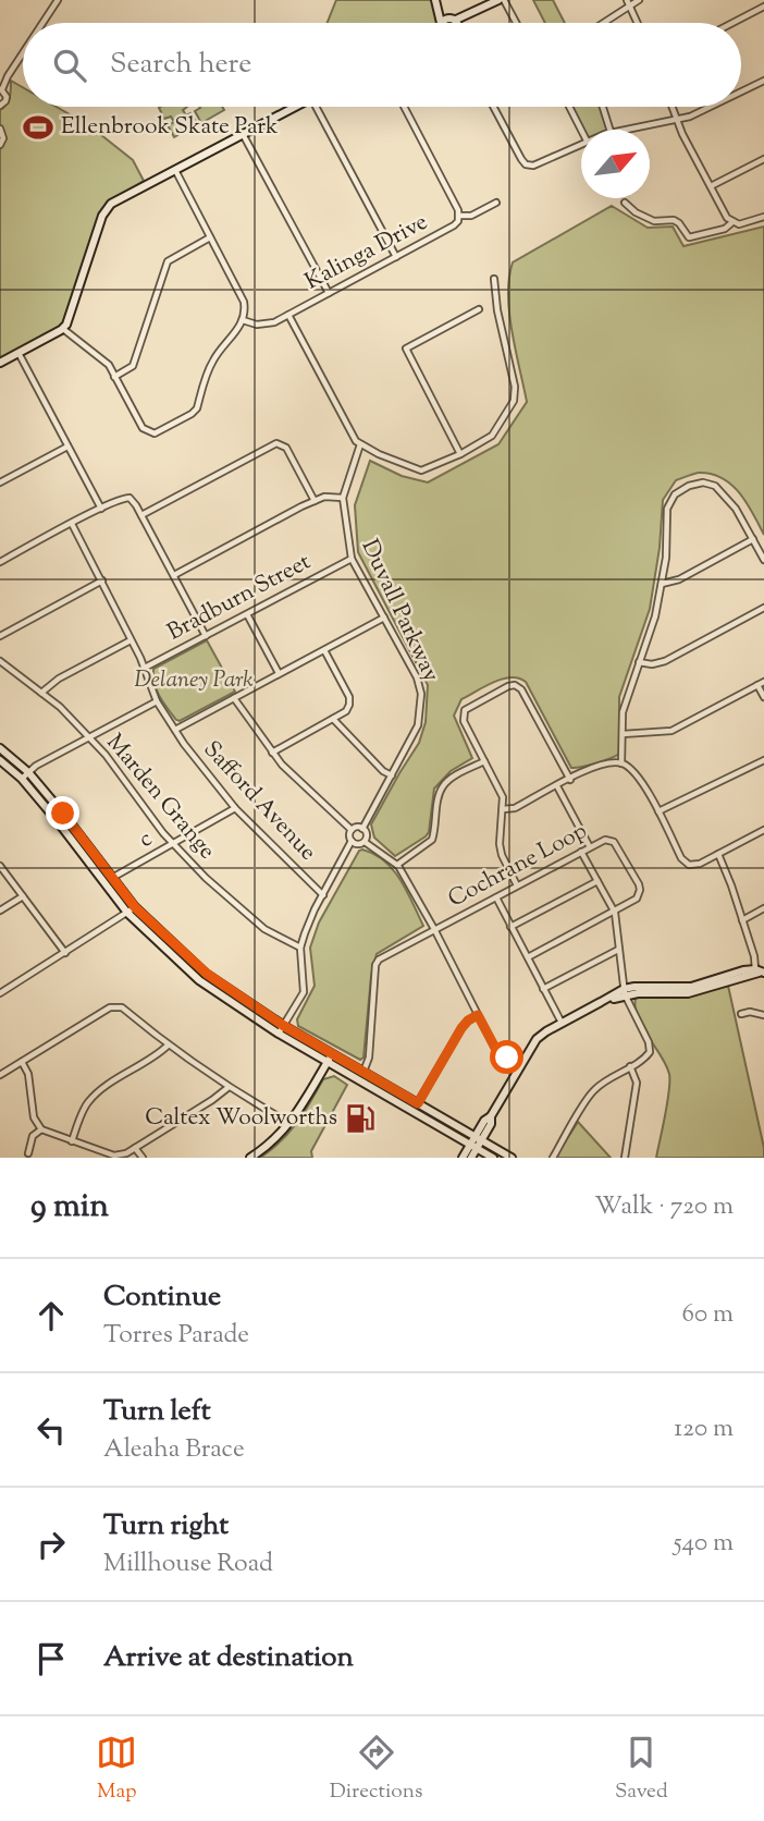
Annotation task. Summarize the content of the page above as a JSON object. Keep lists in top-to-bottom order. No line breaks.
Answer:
{"streets":{"street":["Kalinga Drive","Bradburn Street","Duvall Parkway","Marden Grange","Safford Avenue","c","Cochrane Loop"]},"crossings":[["Bradburn Street","Duvall Parkway"],["Bradburn Street","Safford Avenue"],["Marden Grange","c"],["Safford Avenue","c"]],"parks":["Delaney Park"],"places":{"sports":["Ellenbrook Skate Park"],"fuel station":["Caltex Woolworths"]},"north":"top right","page":{"search":"Search here","heading":["9 min","Walk · 720 m"],"list":[["Continue","Torres Parade","60 m"],["Turn left","Aleaha Brace","120 m"],["Turn right","Millhouse Road","540 m"],"Arrive at destination"],"nav":["Map","Directions","Saved"]}}
